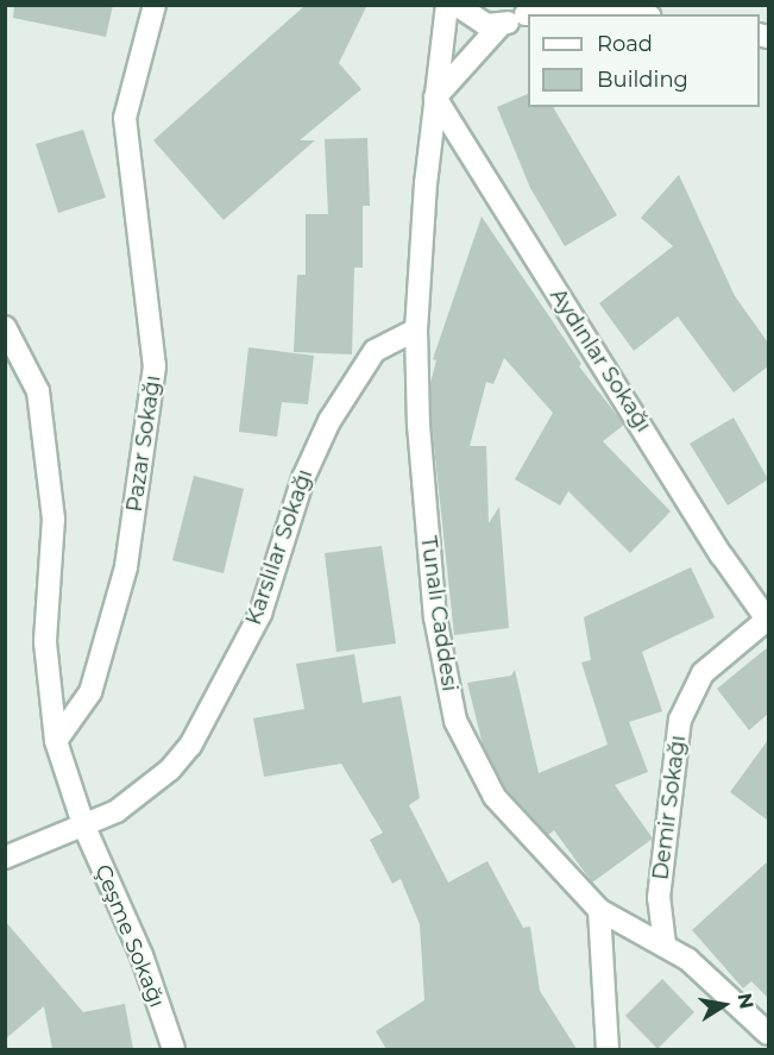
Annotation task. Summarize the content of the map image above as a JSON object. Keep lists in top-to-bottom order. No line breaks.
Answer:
{"streets":{"street":["Aydınlar Sokağı","Pazar Sokağı","Karslılar Sokağı","Tunalı Caddesi","Demir Sokağı","Çeşme Sokağı"]},"crossings":[["Aydınlar Sokağı","Tunalı Caddesi"],["Aydınlar Sokağı","Demir Sokağı"],["Karslılar Sokağı","Tunalı Caddesi"],["Karslılar Sokağı","Çeşme Sokağı"],["Tunalı Caddesi","Demir Sokağı"]],"legend":["Road","Building"],"north":"right"}
